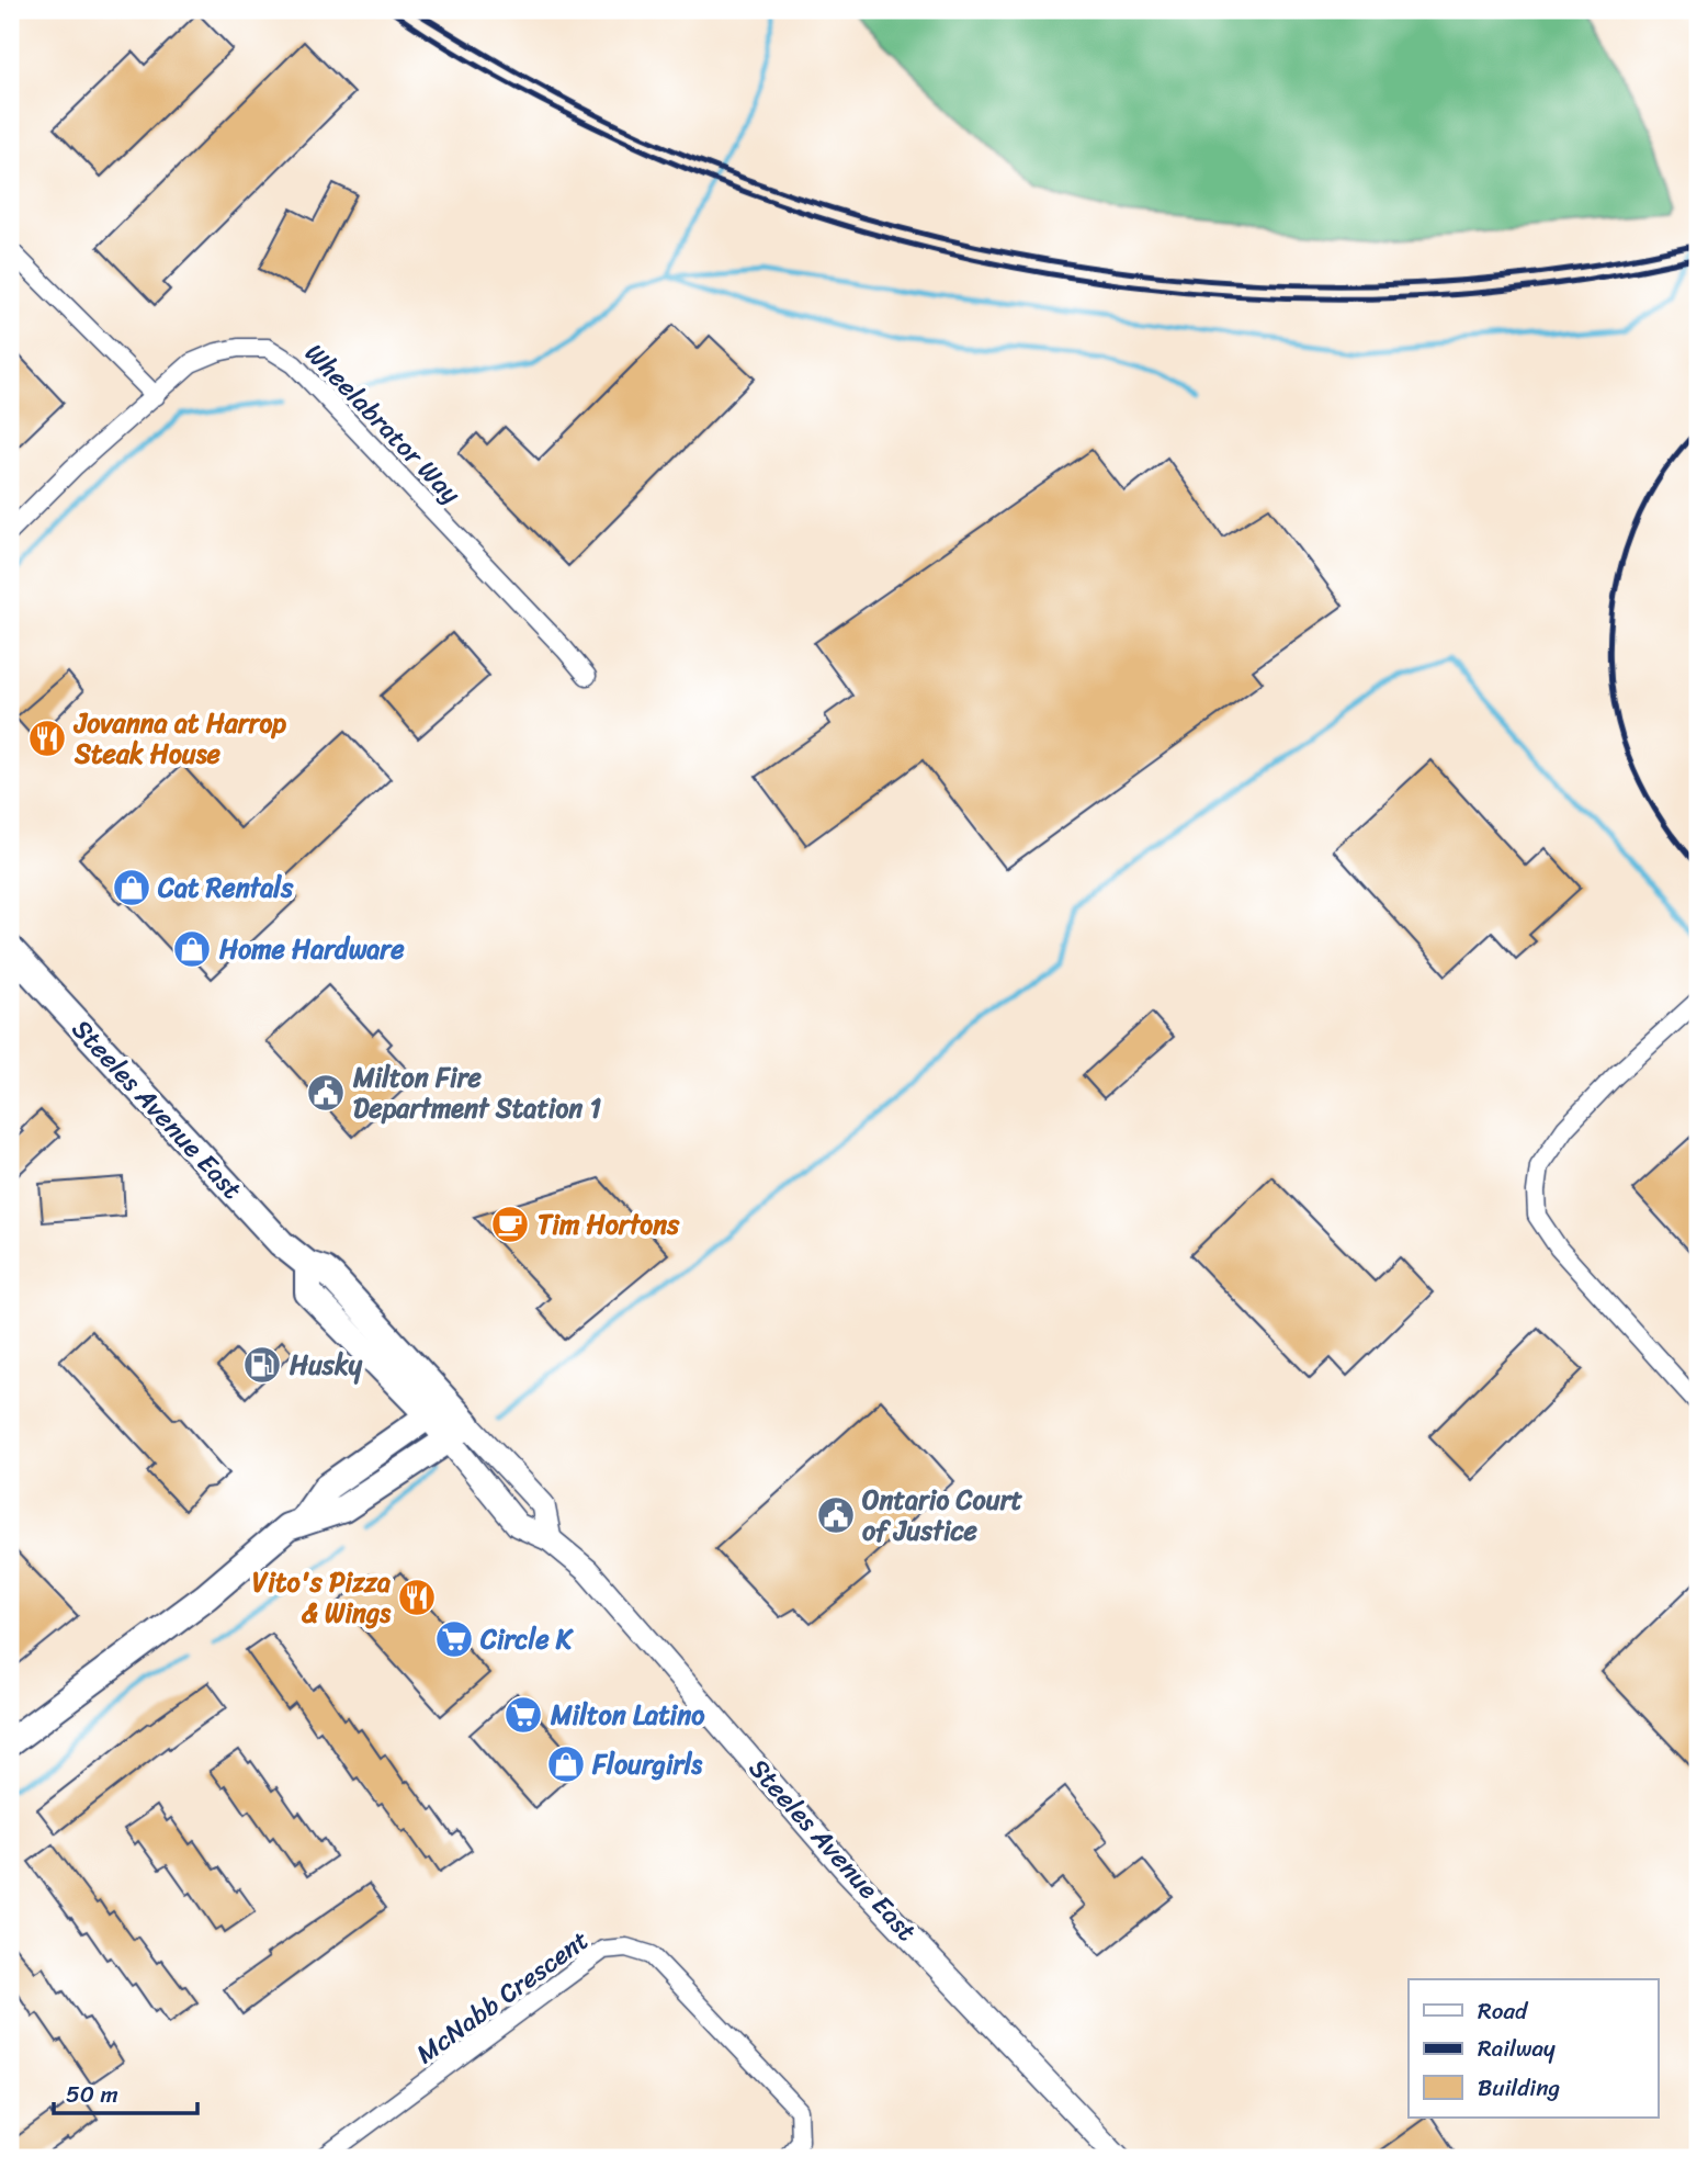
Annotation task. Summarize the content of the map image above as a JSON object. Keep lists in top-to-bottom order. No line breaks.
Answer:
{"streets":{"main road":["Steeles Avenue East"],"street":["Wheelabrator Way","McNabb Crescent"]},"places":{"restaurant":["Jovanna at Harrop Steak House","Vito's Pizza & Wings"],"shop":["Cat Rentals","Home Hardware","Flourgirls"],"public building":["Milton Fire Department Station 1","Ontario Court of Justice"],"cafe":["Tim Hortons"],"fuel station":["Husky"],"supermarket":["Circle K","Milton Latino"]},"legend":["Road","Railway","Building"],"scale_bar":"50 m"}
